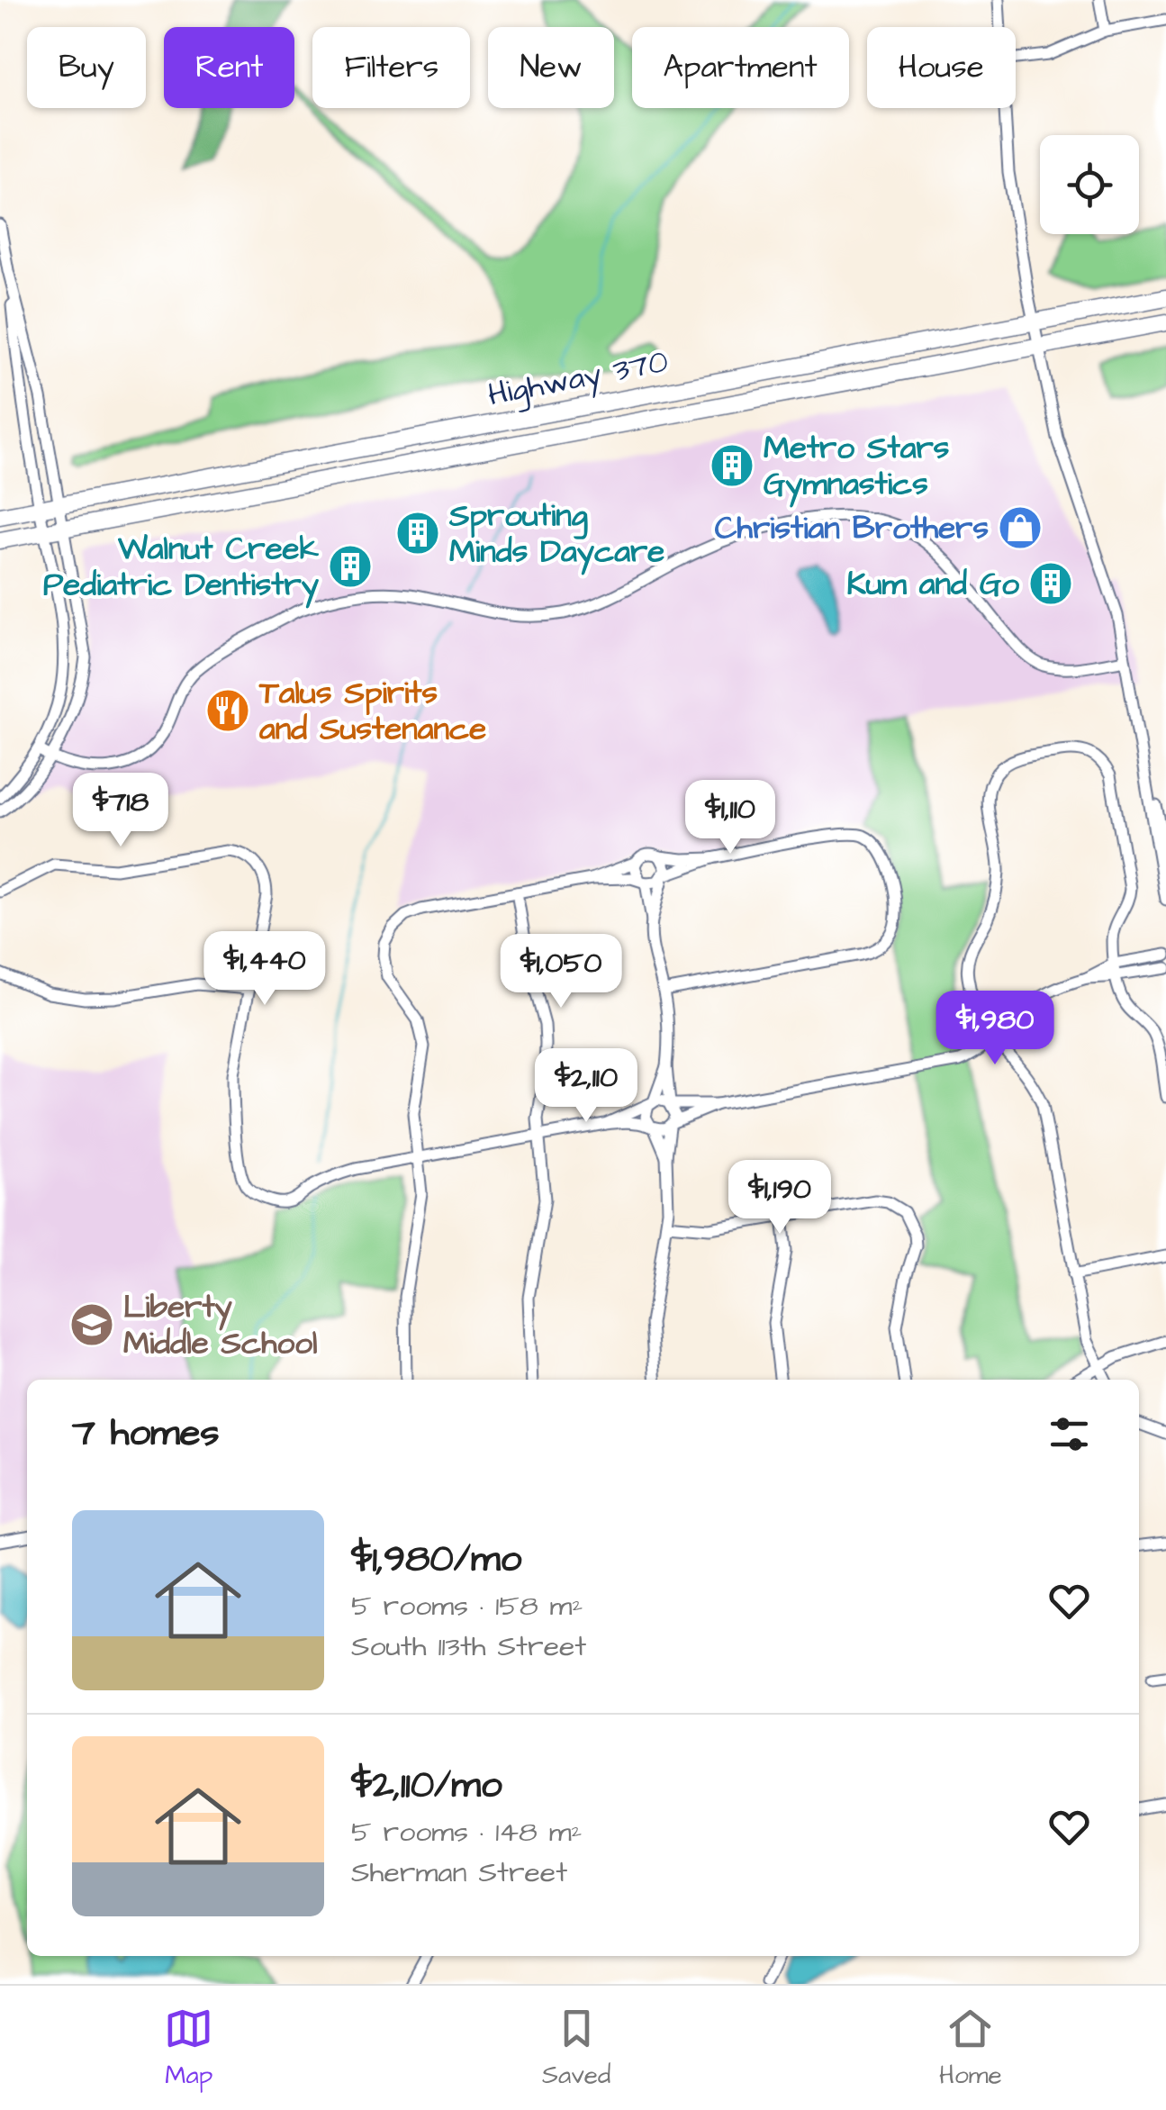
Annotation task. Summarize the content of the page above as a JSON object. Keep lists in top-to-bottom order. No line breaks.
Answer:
{"streets":{"highway":["Highway 370"]},"places":{"building":["Metro Stars Gymnastics","Sprouting Minds Daycare","Walnut Creek Pediatric Dentistry","Kum and Go"],"shop":["Christian Brothers"],"restaurant":["Talus Spirits and Sustenance"],"school or university":["Liberty Middle School"]},"page":{"chip":["Buy","Rent","Filters","New","Apartment","House"],"price":["$718","$1,110","$1,440","$1,050","$1,980","$2,110","$1,190"],"heading":"7 homes","list":[{"name":"$1,980/mo","note":"5 rooms · 158 m² · South 113th Street"},{"name":"$2,110/mo","note":"5 rooms · 148 m² · Sherman Street"}],"tabs":["Map","Saved","Home"]}}
